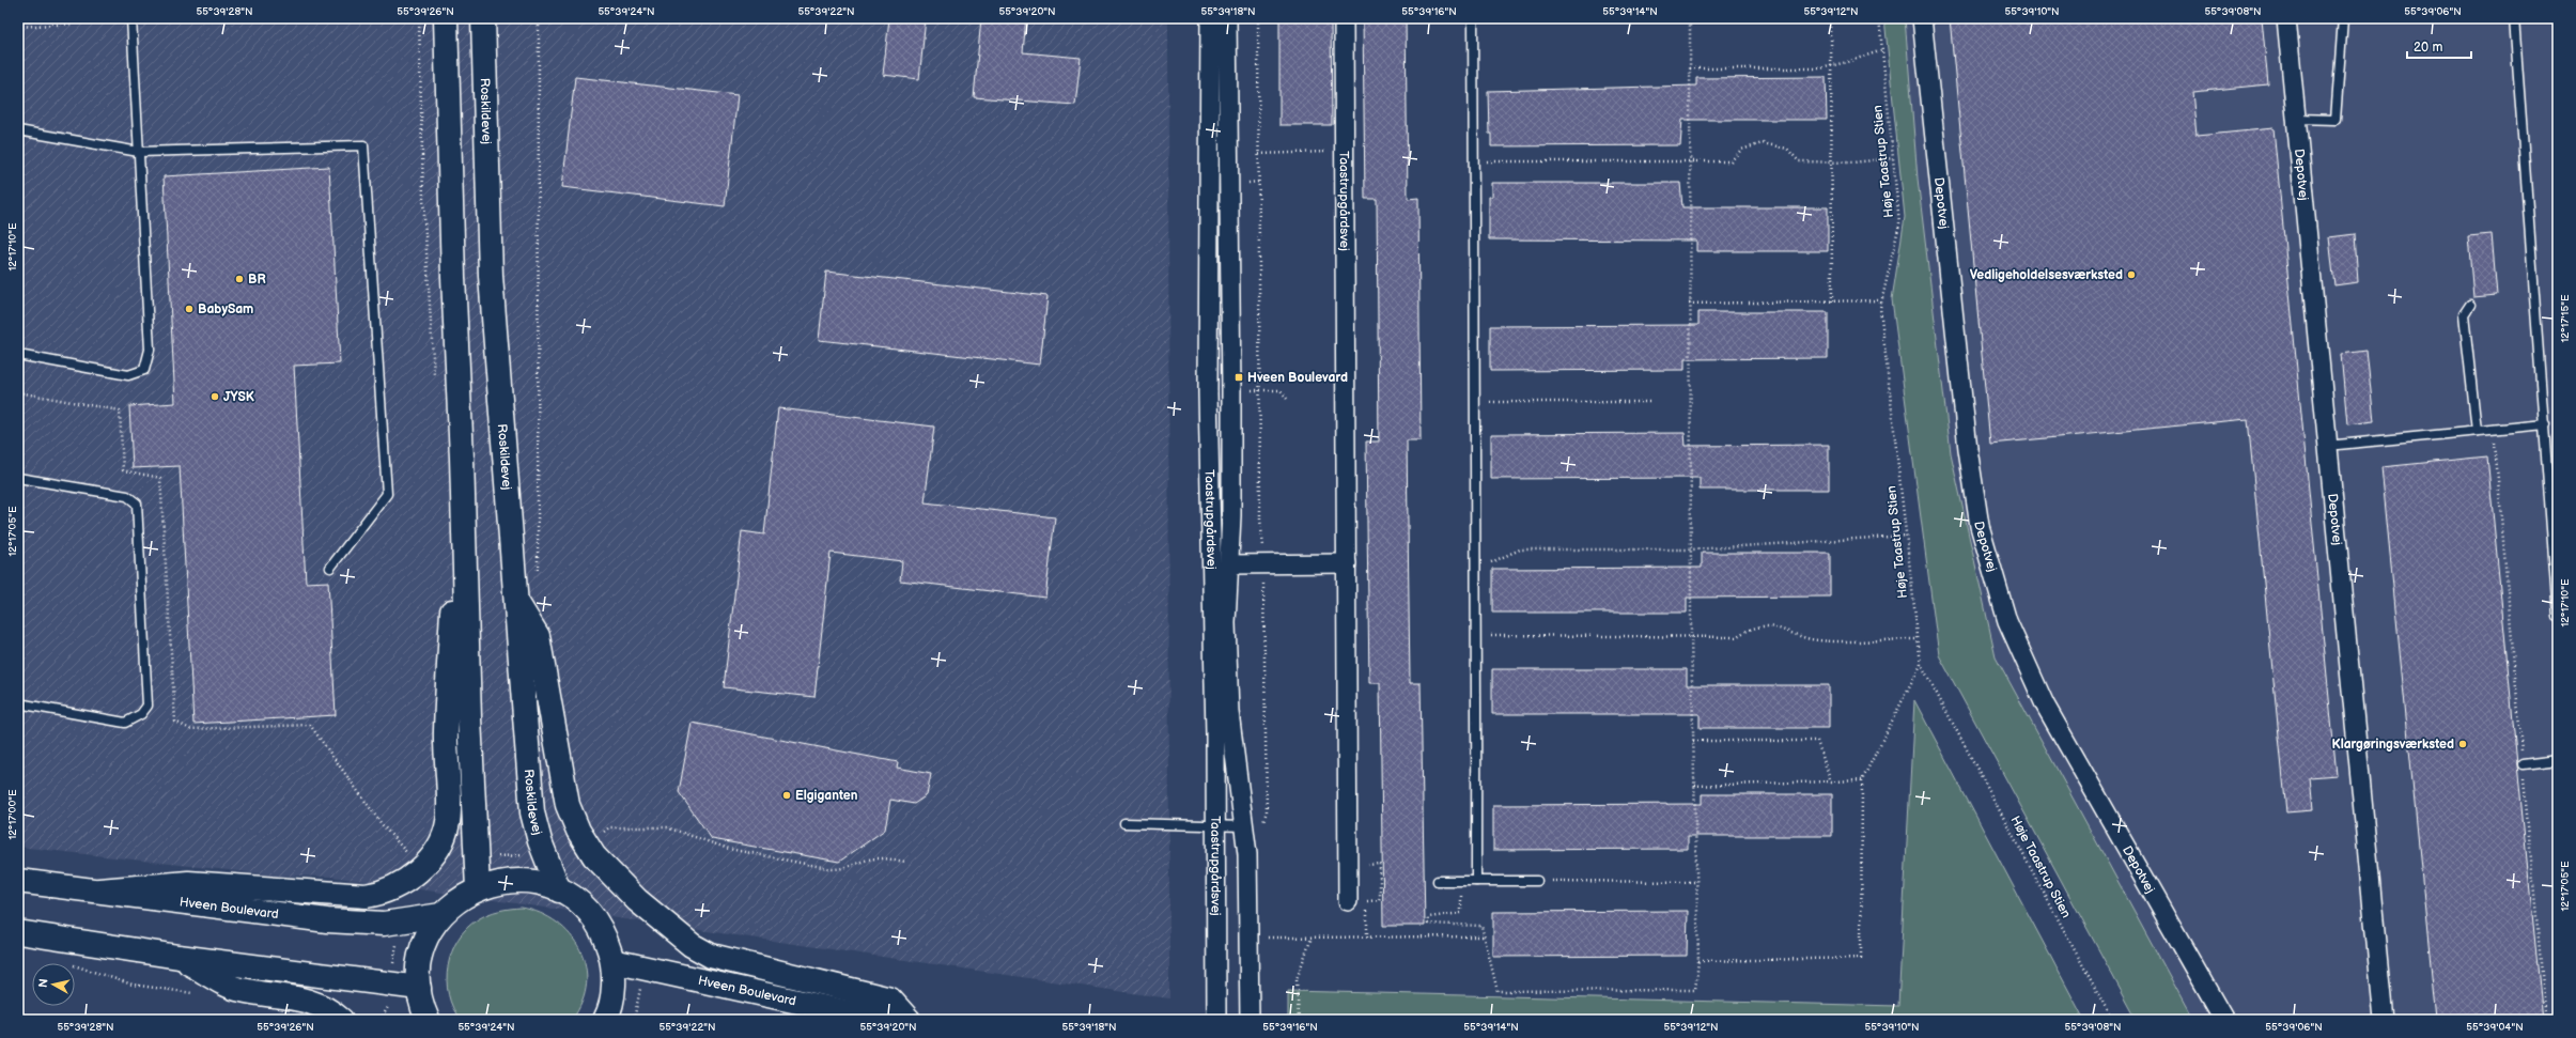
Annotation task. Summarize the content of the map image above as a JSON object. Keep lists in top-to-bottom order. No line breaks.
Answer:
{"streets":{"main road":["Roskildevej","Hveen Boulevard"],"street":["Depotvej","Taastrupgårdsvej"],"path":["Høje Taastrup Stien"]},"places":{"other":["Vedligeholdelsesværksted","BR","BabySam","JYSK","Klargøringsværksted","Elgiganten"],"transit":["Hveen Boulevard"]},"scale_bar":"20 m","north":"left","coordinates":["55°39'28\"N","55°39'26\"N","55°39'24\"N","55°39'22\"N","55°39'20\"N","55°39'18\"N","55°39'16\"N","55°39'14\"N","55°39'12\"N","55°39'10\"N","55°39'08\"N","55°39'06\"N","12°17'10\"E","12°17'15\"E","12°17'05\"E","12°17'00\"E","55°39'04\"N"]}
